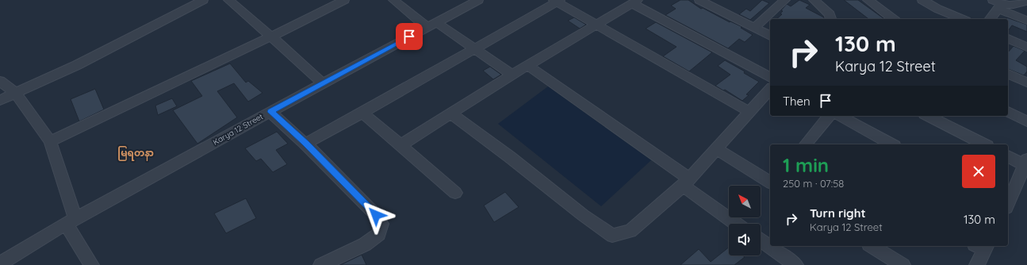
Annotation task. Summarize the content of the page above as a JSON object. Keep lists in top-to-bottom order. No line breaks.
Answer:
{"streets":{"street":["Karya 12 Street"]},"districts":["မြရတနာ"],"north":"top left","page":{"turn":["130 m","Karya 12 Street"],"then":"Then","heading":["1 min","250 m · 07:58"],"list":[{"name":"Turn right","note":"Karya 12 Street","value":"130 m"}]}}
